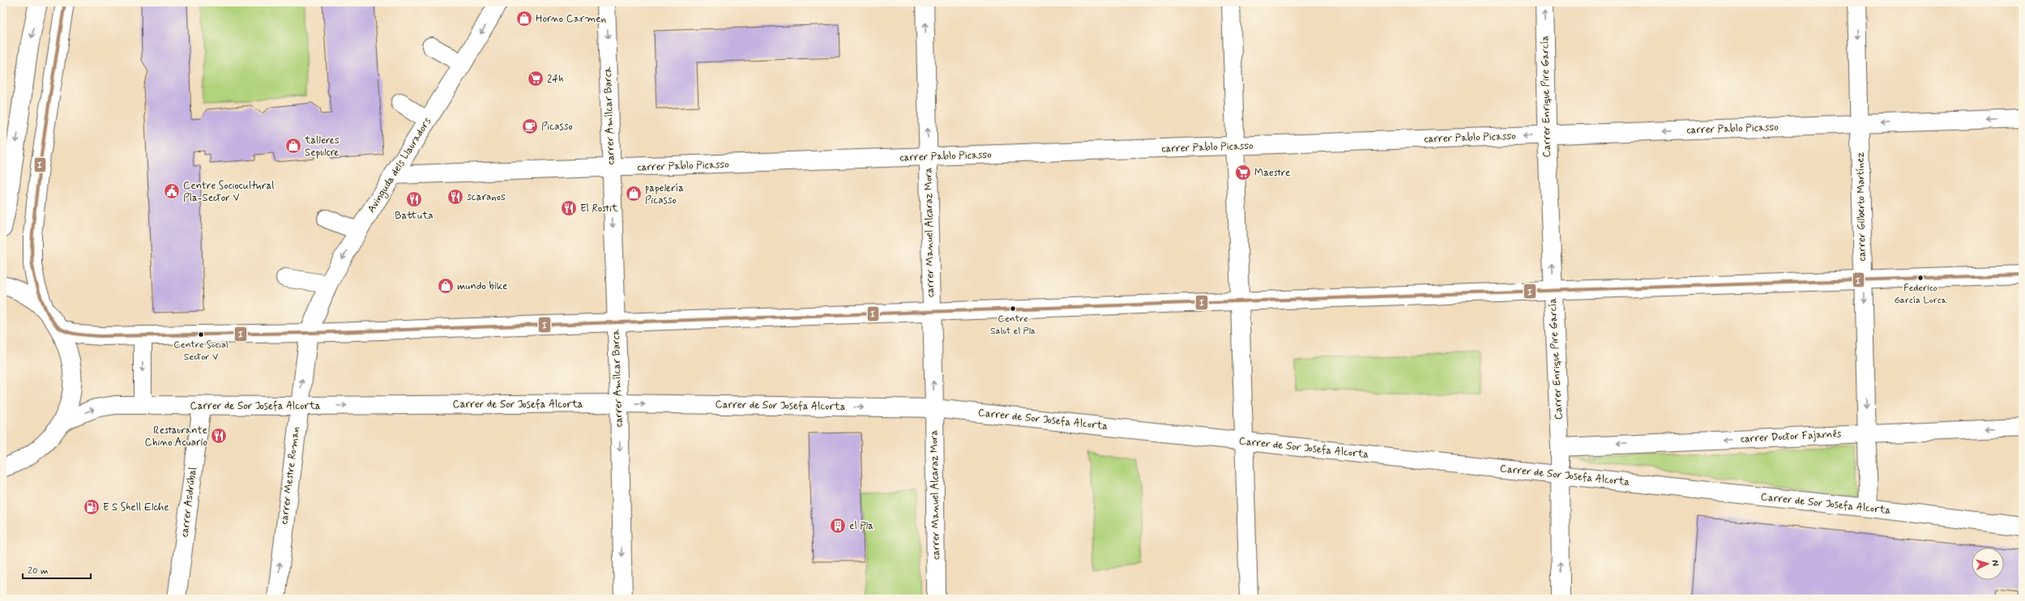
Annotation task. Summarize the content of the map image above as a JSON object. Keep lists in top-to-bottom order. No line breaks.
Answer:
{"streets":{"street":["Carrer Enrique Pire García","carrer Amílcar Barca","carrer Pablo Picasso","Avinguda dels Llauradors","carrer Gilberto Martínez","carrer Manuel Alcaraz Mora","Carrer de Sor Josefa Alcorta","carrer Doctor Fajarnés","carrer Mestre Roman","carrer Asdrúbal"]},"crossings":[["Carrer Enrique Pire García","carrer Pablo Picasso"],["Carrer Enrique Pire García","Carrer de Sor Josefa Alcorta"],["Carrer Enrique Pire García","carrer Doctor Fajarnés"],["carrer Amílcar Barca","carrer Pablo Picasso"],["carrer Amílcar Barca","Carrer de Sor Josefa Alcorta"],["carrer Pablo Picasso","Avinguda dels Llauradors"],["carrer Pablo Picasso","carrer Gilberto Martínez"],["carrer Pablo Picasso","carrer Manuel Alcaraz Mora"],["Avinguda dels Llauradors","carrer Mestre Roman"],["carrer Gilberto Martínez","Carrer de Sor Josefa Alcorta"],["carrer Gilberto Martínez","carrer Doctor Fajarnés"],["carrer Manuel Alcaraz Mora","Carrer de Sor Josefa Alcorta"],["Carrer de Sor Josefa Alcorta","carrer Mestre Roman"],["Carrer de Sor Josefa Alcorta","carrer Asdrúbal"]],"one_way":["Carrer Enrique Pire García","carrer Amílcar Barca","carrer Gilberto Martínez","carrer Manuel Alcaraz Mora","carrer Mestre Roman"],"places":{"shop":["Horno Carmen","talleres Sepulcre","papelería Picasso","mundo bike"],"supermarket":["24h","Maestre"],"cafe":["Picasso"],"public building":["Centre Sociocultural Pla-Sector V"],"restaurant":["scaranos","Battuta","El Rostit","Restaurante Chino Acuario"],"other":["Federico García Lorca","Centre Salut el Pla","Centre Social Sector V"],"fuel station":["E S Shell Elche"],"building":["el Pla"]},"lines":["transit line I"],"scale_bar":"20 m","north":"right"}
